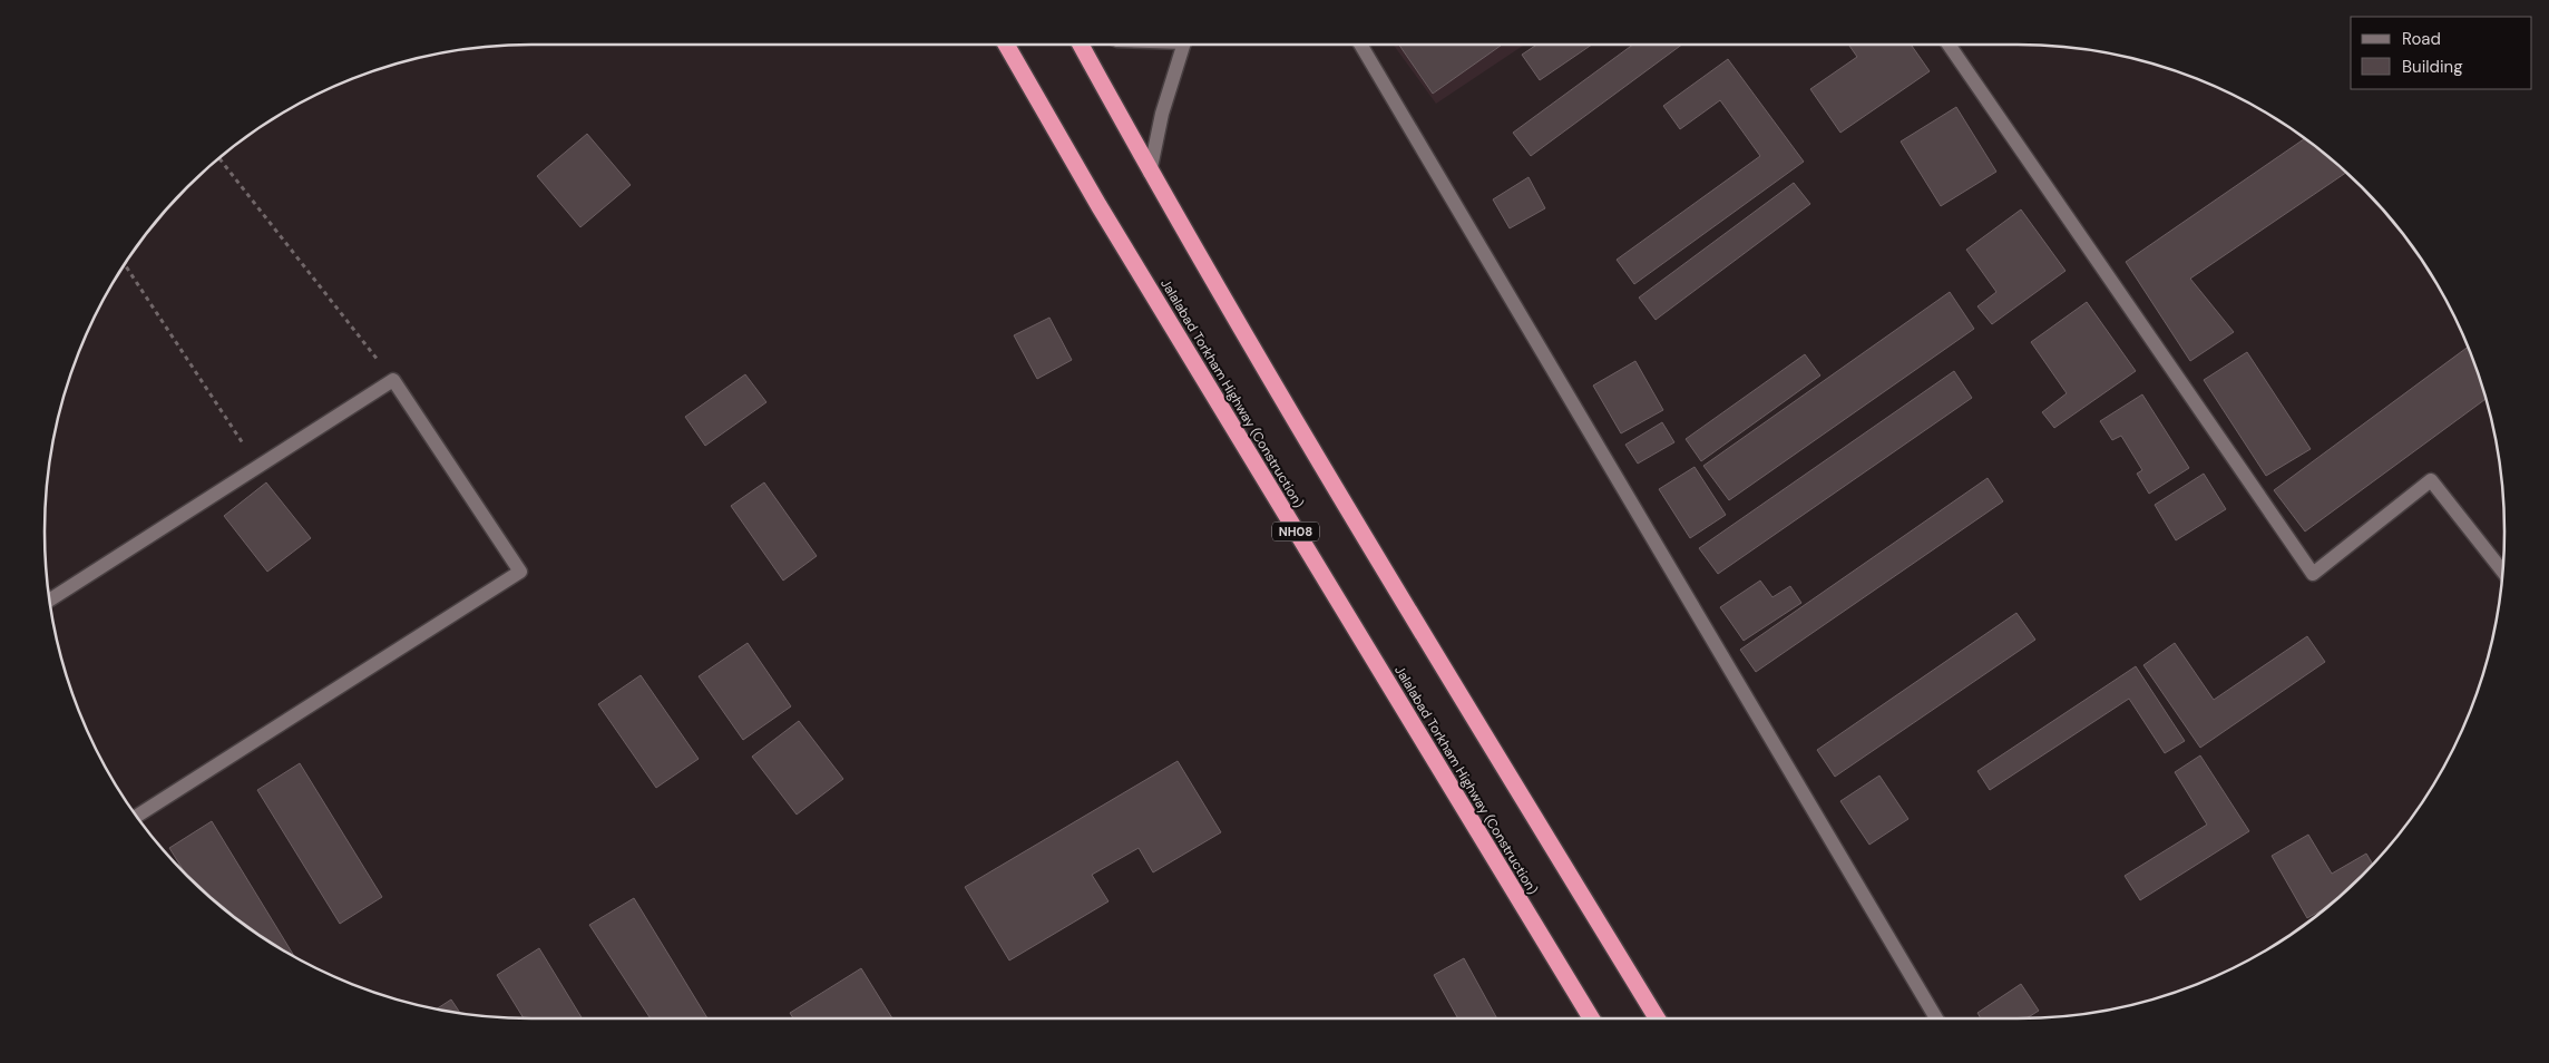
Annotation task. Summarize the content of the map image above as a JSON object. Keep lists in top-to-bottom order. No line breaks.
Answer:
{"streets":{"highway":["Jalalabad Torkham Highway (Construction)","NH08"]},"legend":["Road","Building"]}
